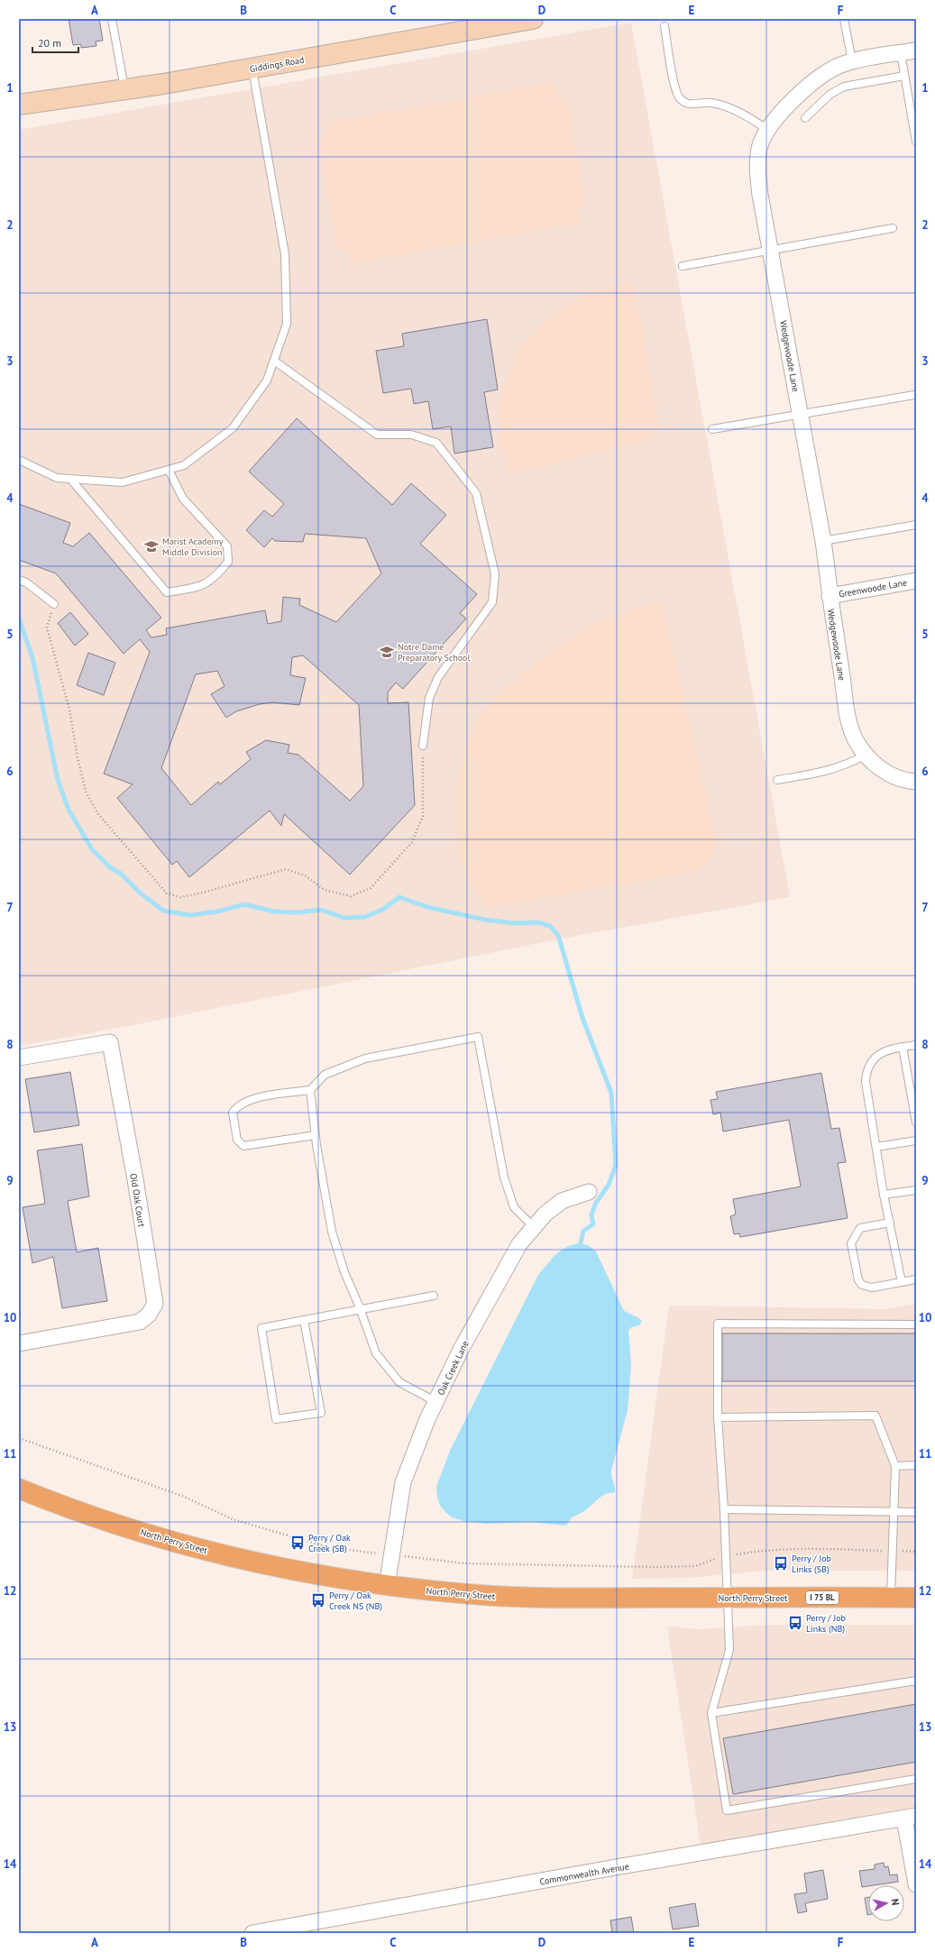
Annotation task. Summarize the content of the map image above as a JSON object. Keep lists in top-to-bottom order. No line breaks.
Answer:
{"streets":{"main road":["North Perry Street","I 75 BL"],"street":["Giddings Road","Wedgewoode Lane","Greenwoode Lane","Old Oak Court","Oak Creek Lane","Commonwealth Avenue"]},"crossings":[["Wedgewoode Lane","Greenwoode Lane"],["Oak Creek Lane","North Perry Street"]],"places":{"school or university":["Marist Academy Middle Division","Notre Dame Preparatory School"],"bus stop":["Perry / Oak Creek (SB)","Perry / Job Links (SB)","Perry / Oak Creek NS (NB)","Perry / Job Links (NB)"]},"scale_bar":"20 m","north":"right","grid":{"columns":["A","B","C","D","E","F"],"rows":["1","2","3","4","5","6","7","8","9","10","11","12","13","14"]}}
